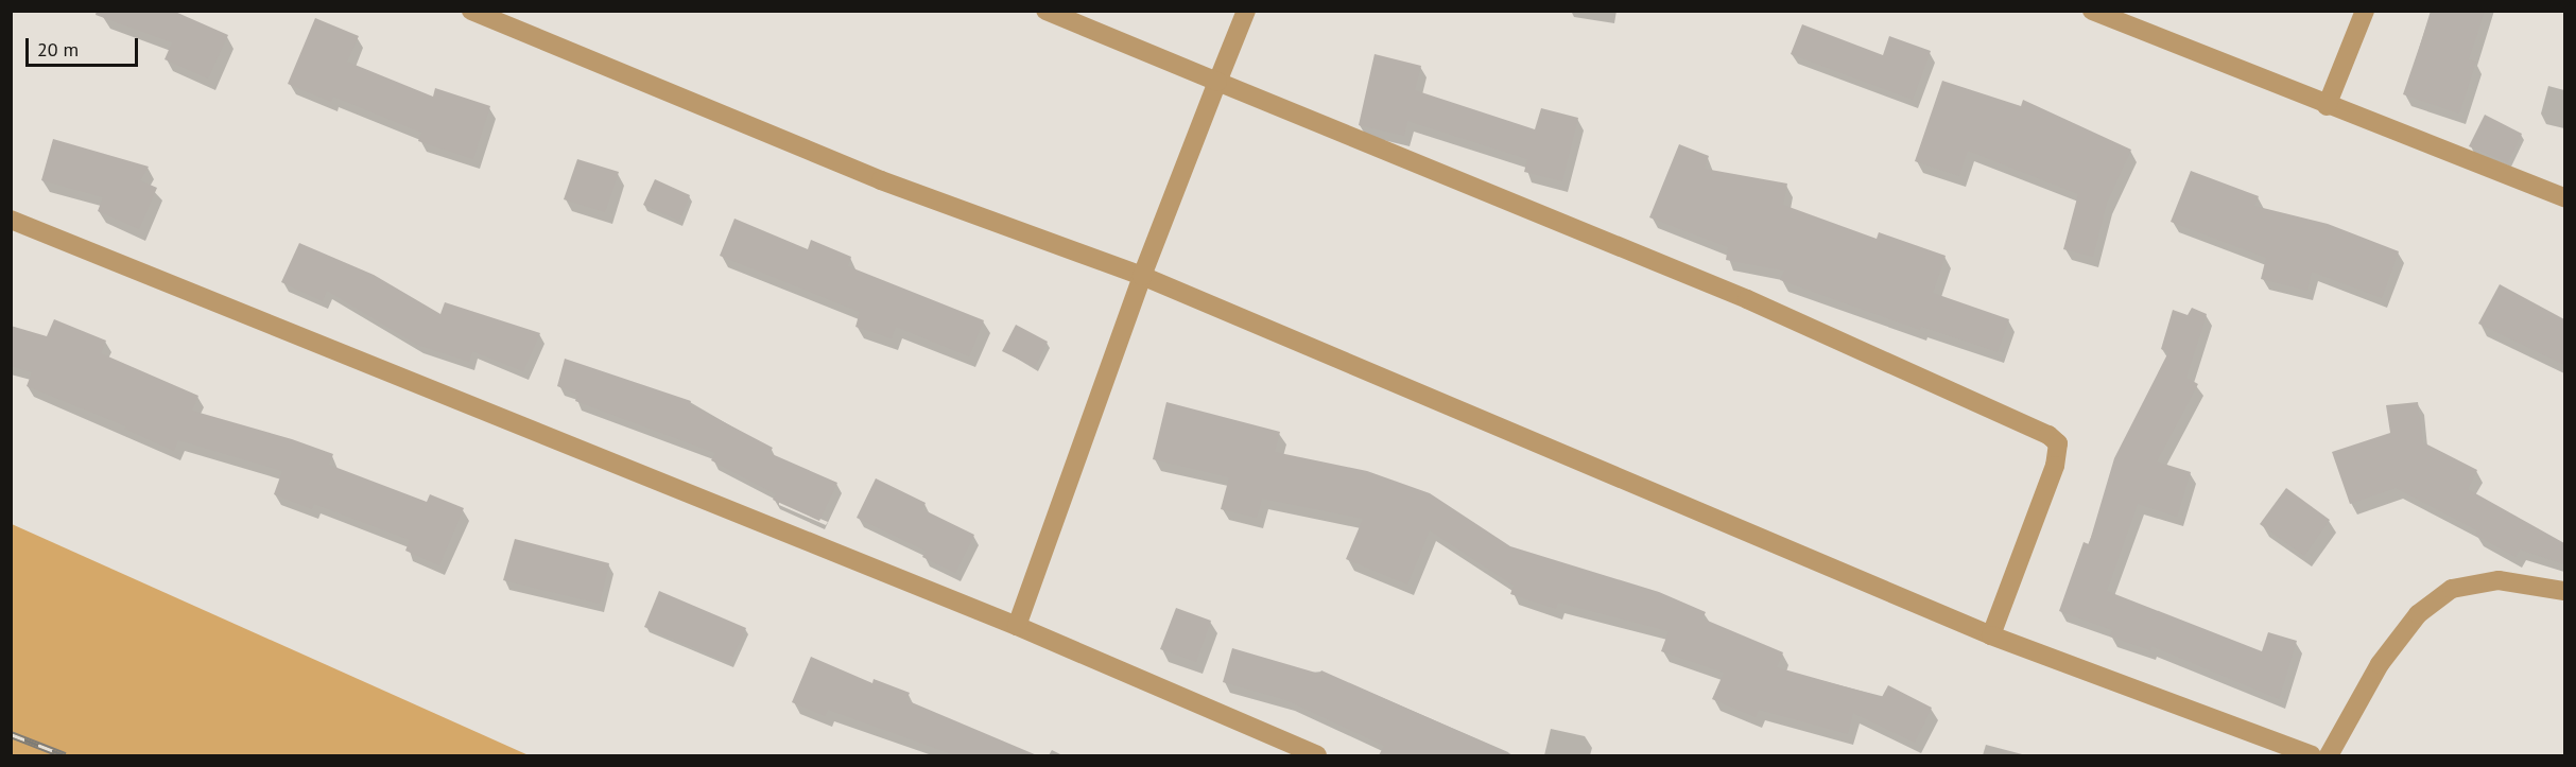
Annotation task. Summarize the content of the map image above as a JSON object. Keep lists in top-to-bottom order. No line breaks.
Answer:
{"scale_bar":"20 m"}
